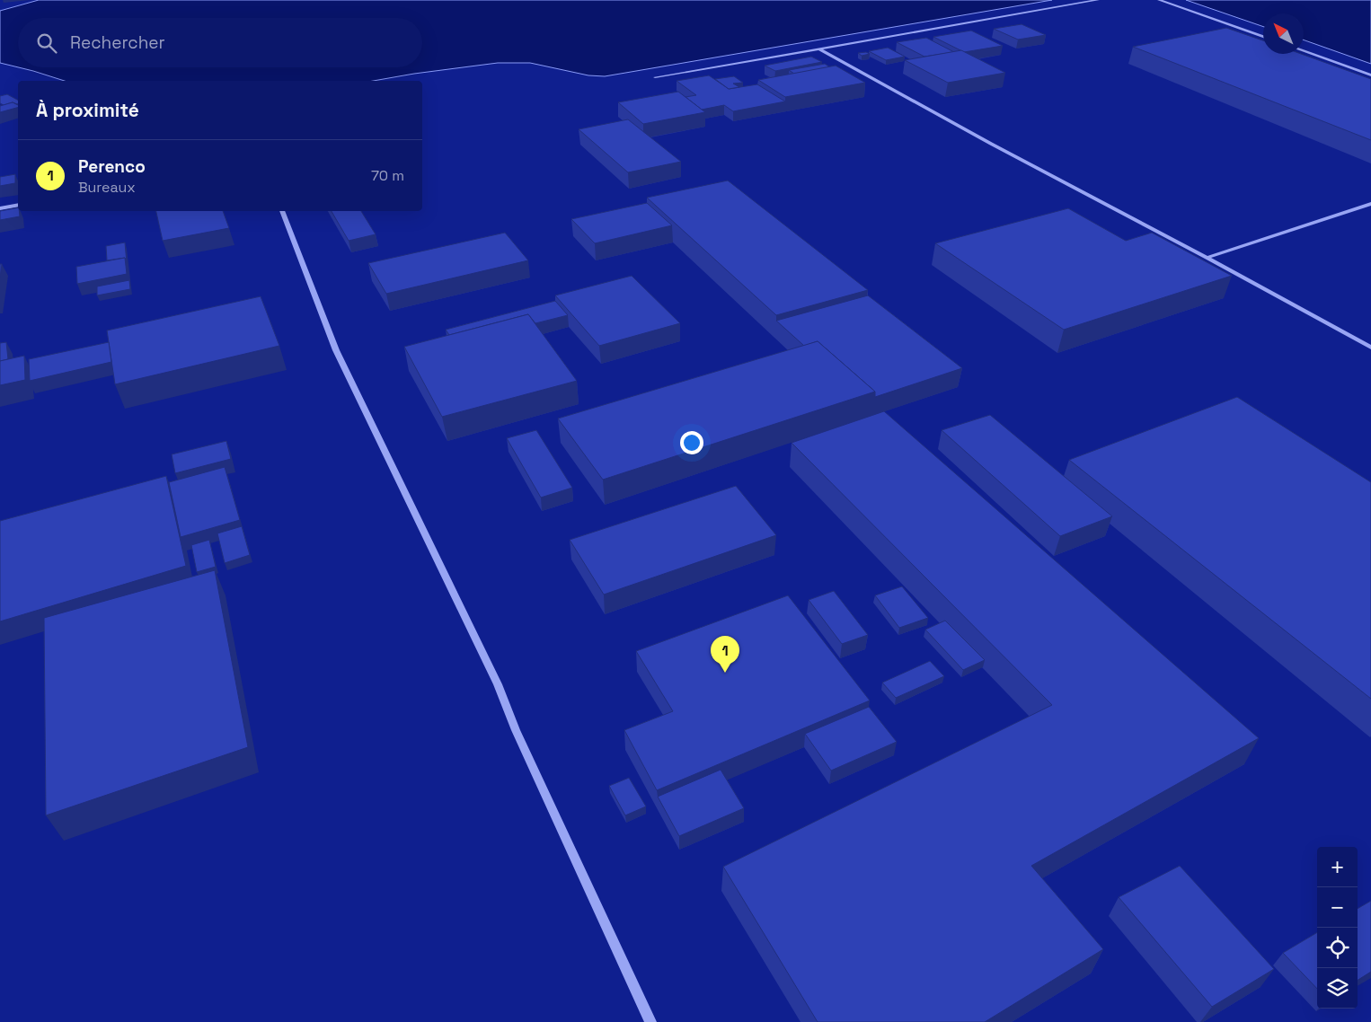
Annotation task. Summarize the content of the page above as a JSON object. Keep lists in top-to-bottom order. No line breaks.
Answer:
{"north":"top left","page":{"search":"Rechercher","heading":"À proximité","list":[{"mark":"1","name":"Perenco","note":"Bureaux","value":"70 m"}],"pins":"1","map_buttons":["+","−"]}}
